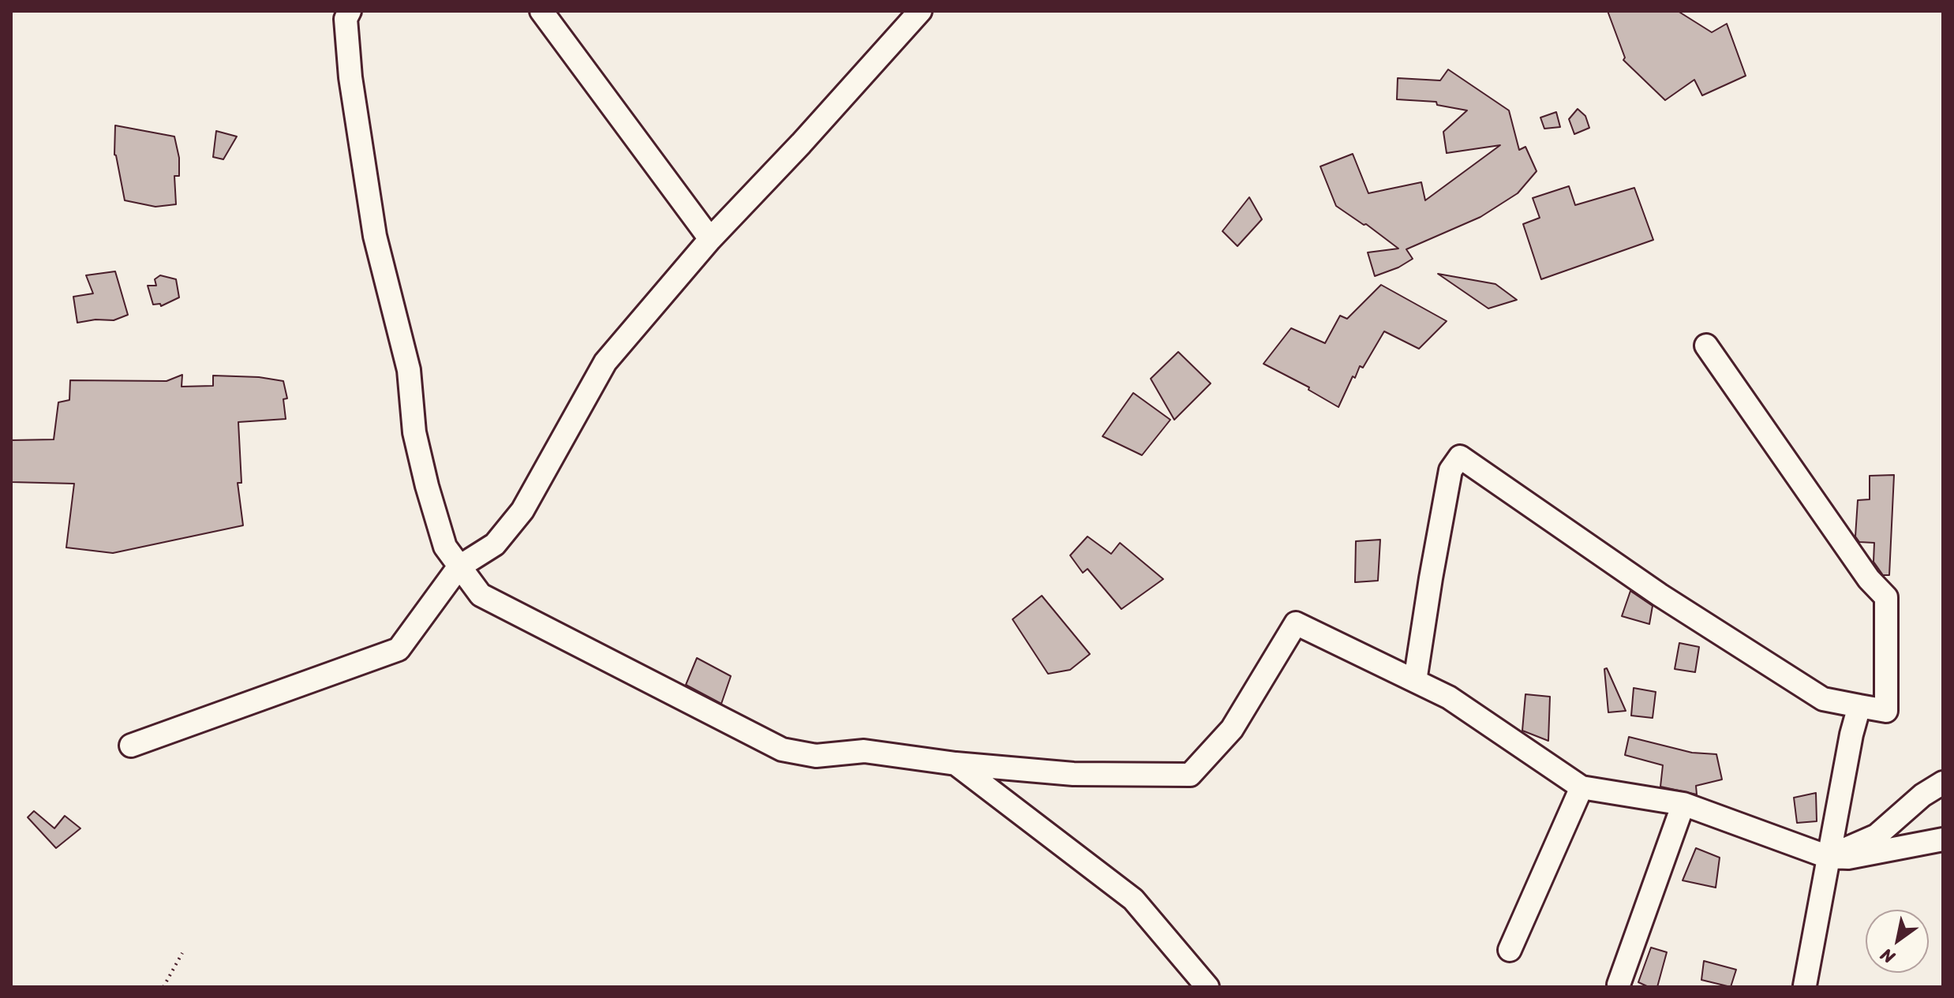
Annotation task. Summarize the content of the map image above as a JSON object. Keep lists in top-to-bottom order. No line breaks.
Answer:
{"north":"bottom left"}
